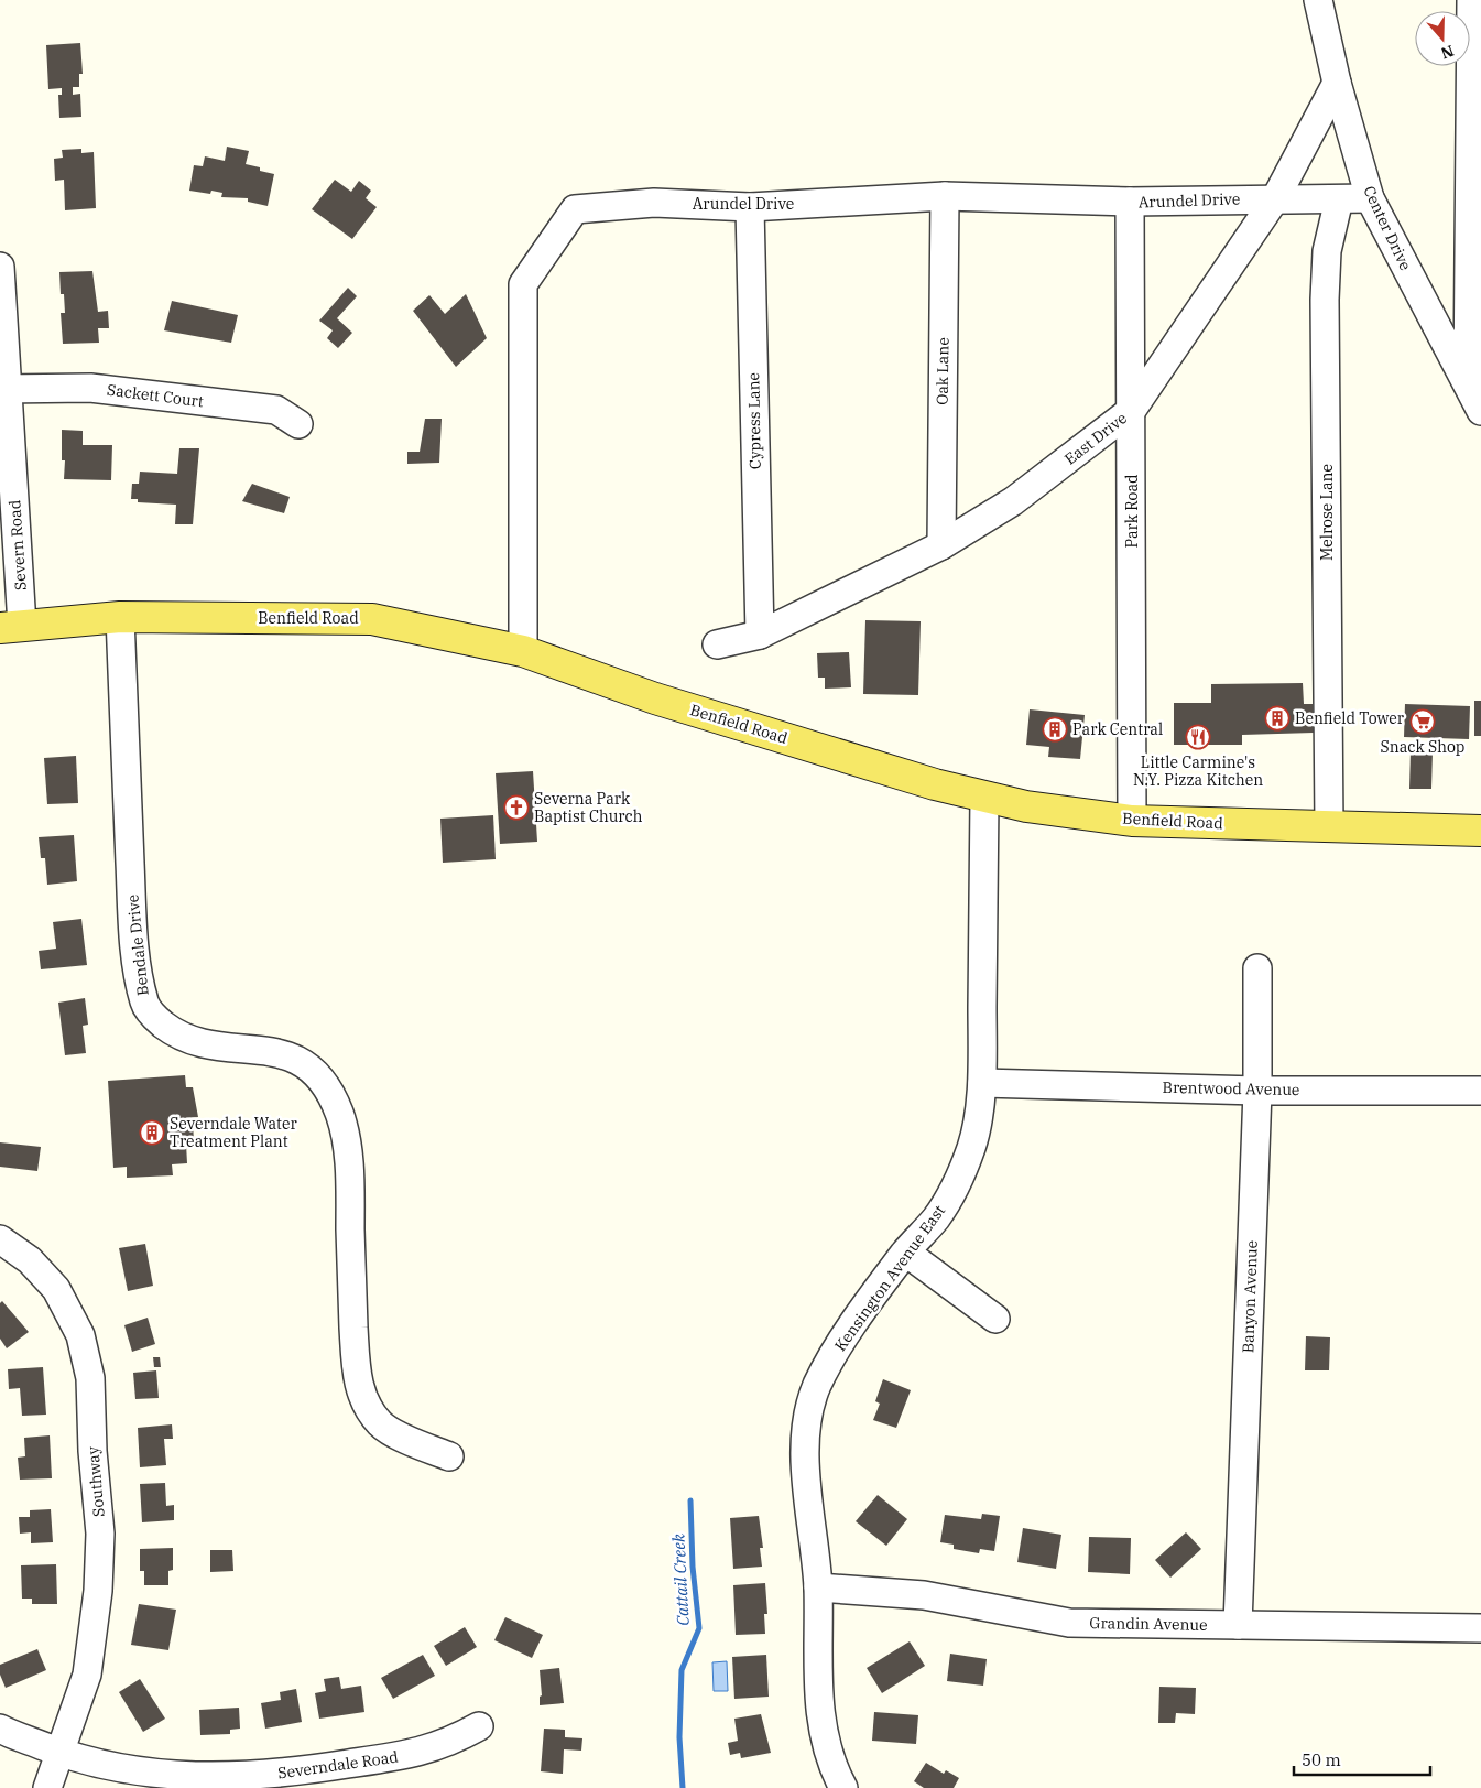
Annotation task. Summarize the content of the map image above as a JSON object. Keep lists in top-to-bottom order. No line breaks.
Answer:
{"streets":{"main road":["Benfield Road"],"street":["Arundel Drive","Center Drive","Oak Lane","Sackett Court","Cypress Lane","East Drive","Park Road","Melrose Lane","Severn Road","Bendale Drive","Brentwood Avenue","Kensington Avenue East","Banyon Avenue","Southway","Grandin Avenue","Severndale Road"]},"crossings":[["Arundel Drive","Center Drive"],["Arundel Drive","Oak Lane"],["Arundel Drive","Cypress Lane"],["Arundel Drive","East Drive"],["Arundel Drive","Park Road"],["Arundel Drive","Melrose Lane"],["Arundel Drive","Benfield Road"],["Center Drive","East Drive"],["Oak Lane","East Drive"],["Sackett Court","Severn Road"],["Cypress Lane","East Drive"],["East Drive","Park Road"],["Park Road","Benfield Road"],["Melrose Lane","Benfield Road"],["Severn Road","Benfield Road"],["Benfield Road","Bendale Drive"],["Benfield Road","Kensington Avenue East"],["Brentwood Avenue","Kensington Avenue East"],["Brentwood Avenue","Banyon Avenue"],["Kensington Avenue East","Grandin Avenue"],["Banyon Avenue","Grandin Avenue"],["Southway","Severndale Road"]],"water":["Cattail Creek"],"places":{"building":["Benfield Tower","Park Central","Severndale Water Treatment Plant"],"supermarket":["Snack Shop"],"restaurant":["Little Carmine's N.Y. Pizza Kitchen"],"church":["Severna Park Baptist Church"]},"scale_bar":"50 m","north":"bottom"}
